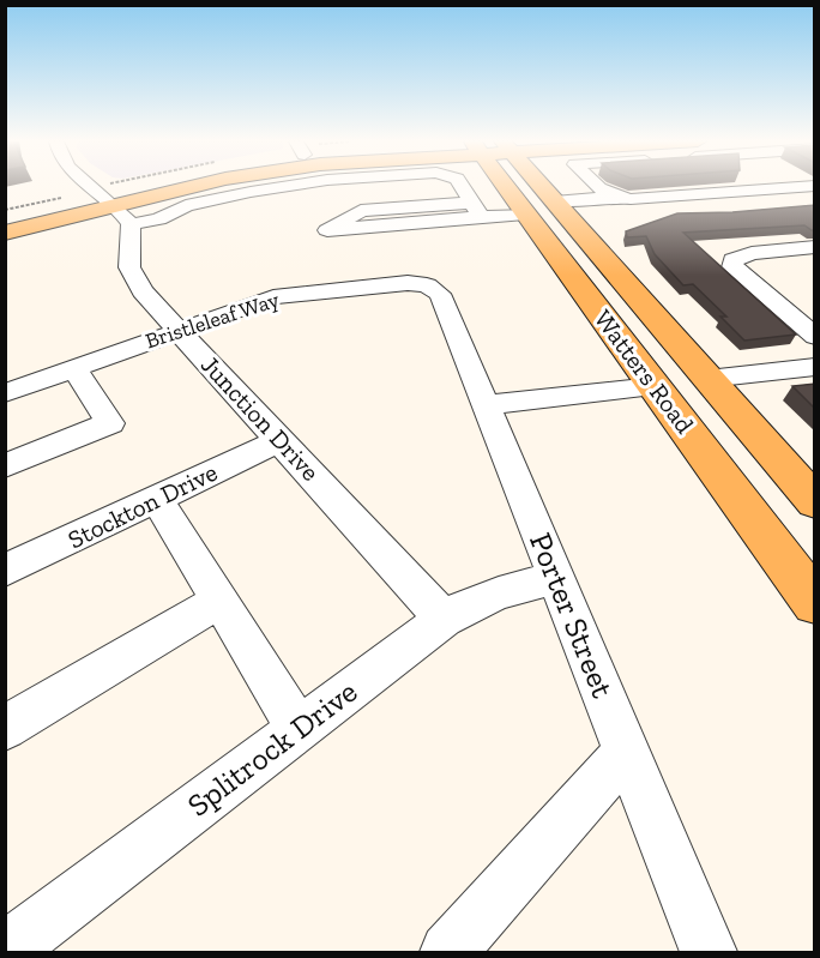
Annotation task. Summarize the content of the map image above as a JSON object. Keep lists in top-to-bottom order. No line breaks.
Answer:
{"streets":{"main road":["Watters Road"],"street":["Bristleleaf Way","Junction Drive","Stockton Drive","Porter Street","Splitrock Drive"]},"crossings":[["Bristleleaf Way","Junction Drive"],["Bristleleaf Way","Porter Street"],["Junction Drive","Stockton Drive"],["Junction Drive","Splitrock Drive"],["Porter Street","Splitrock Drive"]]}
